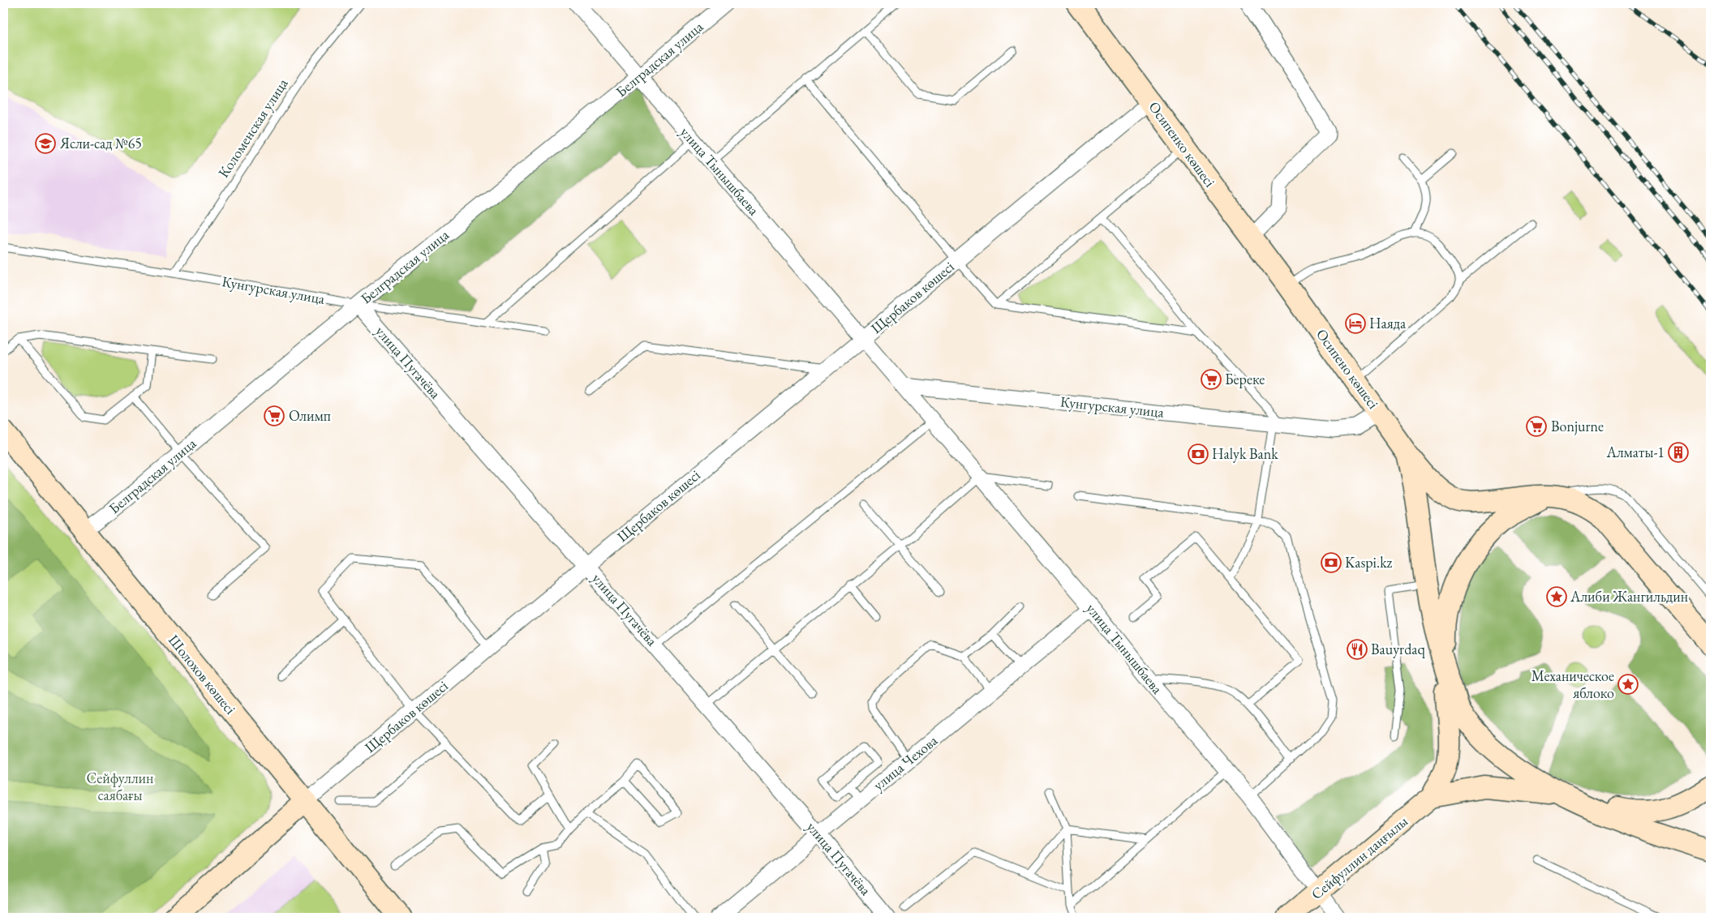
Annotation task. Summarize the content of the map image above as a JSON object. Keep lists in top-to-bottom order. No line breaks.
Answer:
{"streets":{"main road":["Осипенко көшесі","Щербаков көшесі","Осипено көшесі","Шолохов көшесі","Сейфуллин даңғылы"],"street":["Белградская улица","улица Тынышбаева","Кунгурская улица","улица Пугачёва","улица Чехова"],"lane":["Коломенская улица"]},"crossings":[["Белградская улица","улица Тынышбаева"],["Белградская улица","Кунгурская улица"],["Белградская улица","улица Пугачёва"],["Белградская улица","Шолохов көшесі"],["Коломенская улица","Кунгурская улица"],["Осипенко көшесі","Щербаков көшесі"],["Осипенко көшесі","Осипено көшесі"],["улица Тынышбаева","Кунгурская улица"],["улица Тынышбаева","Щербаков көшесі"],["улица Тынышбаева","улица Чехова"],["улица Тынышбаева","Сейфуллин даңғылы"],["Кунгурская улица","улица Пугачёва"],["Кунгурская улица","Осипено көшесі"],["Щербаков көшесі","улица Пугачёва"],["Щербаков көшесі","Шолохов көшесі"],["улица Пугачёва","улица Чехова"]],"parks":["Сейфуллин саябағы"],"places":{"school or university":["Ясли-сад №65"],"hotel":["Наяда"],"supermarket":["Береке","Олимп","Bonjurne"],"building":["Алматы-1"],"bank":["Halyk Bank","Kaspi.kz"],"place":["Алиби Жангильдин","Механическое яблоко"],"restaurant":["Bauyrdaq"]}}
